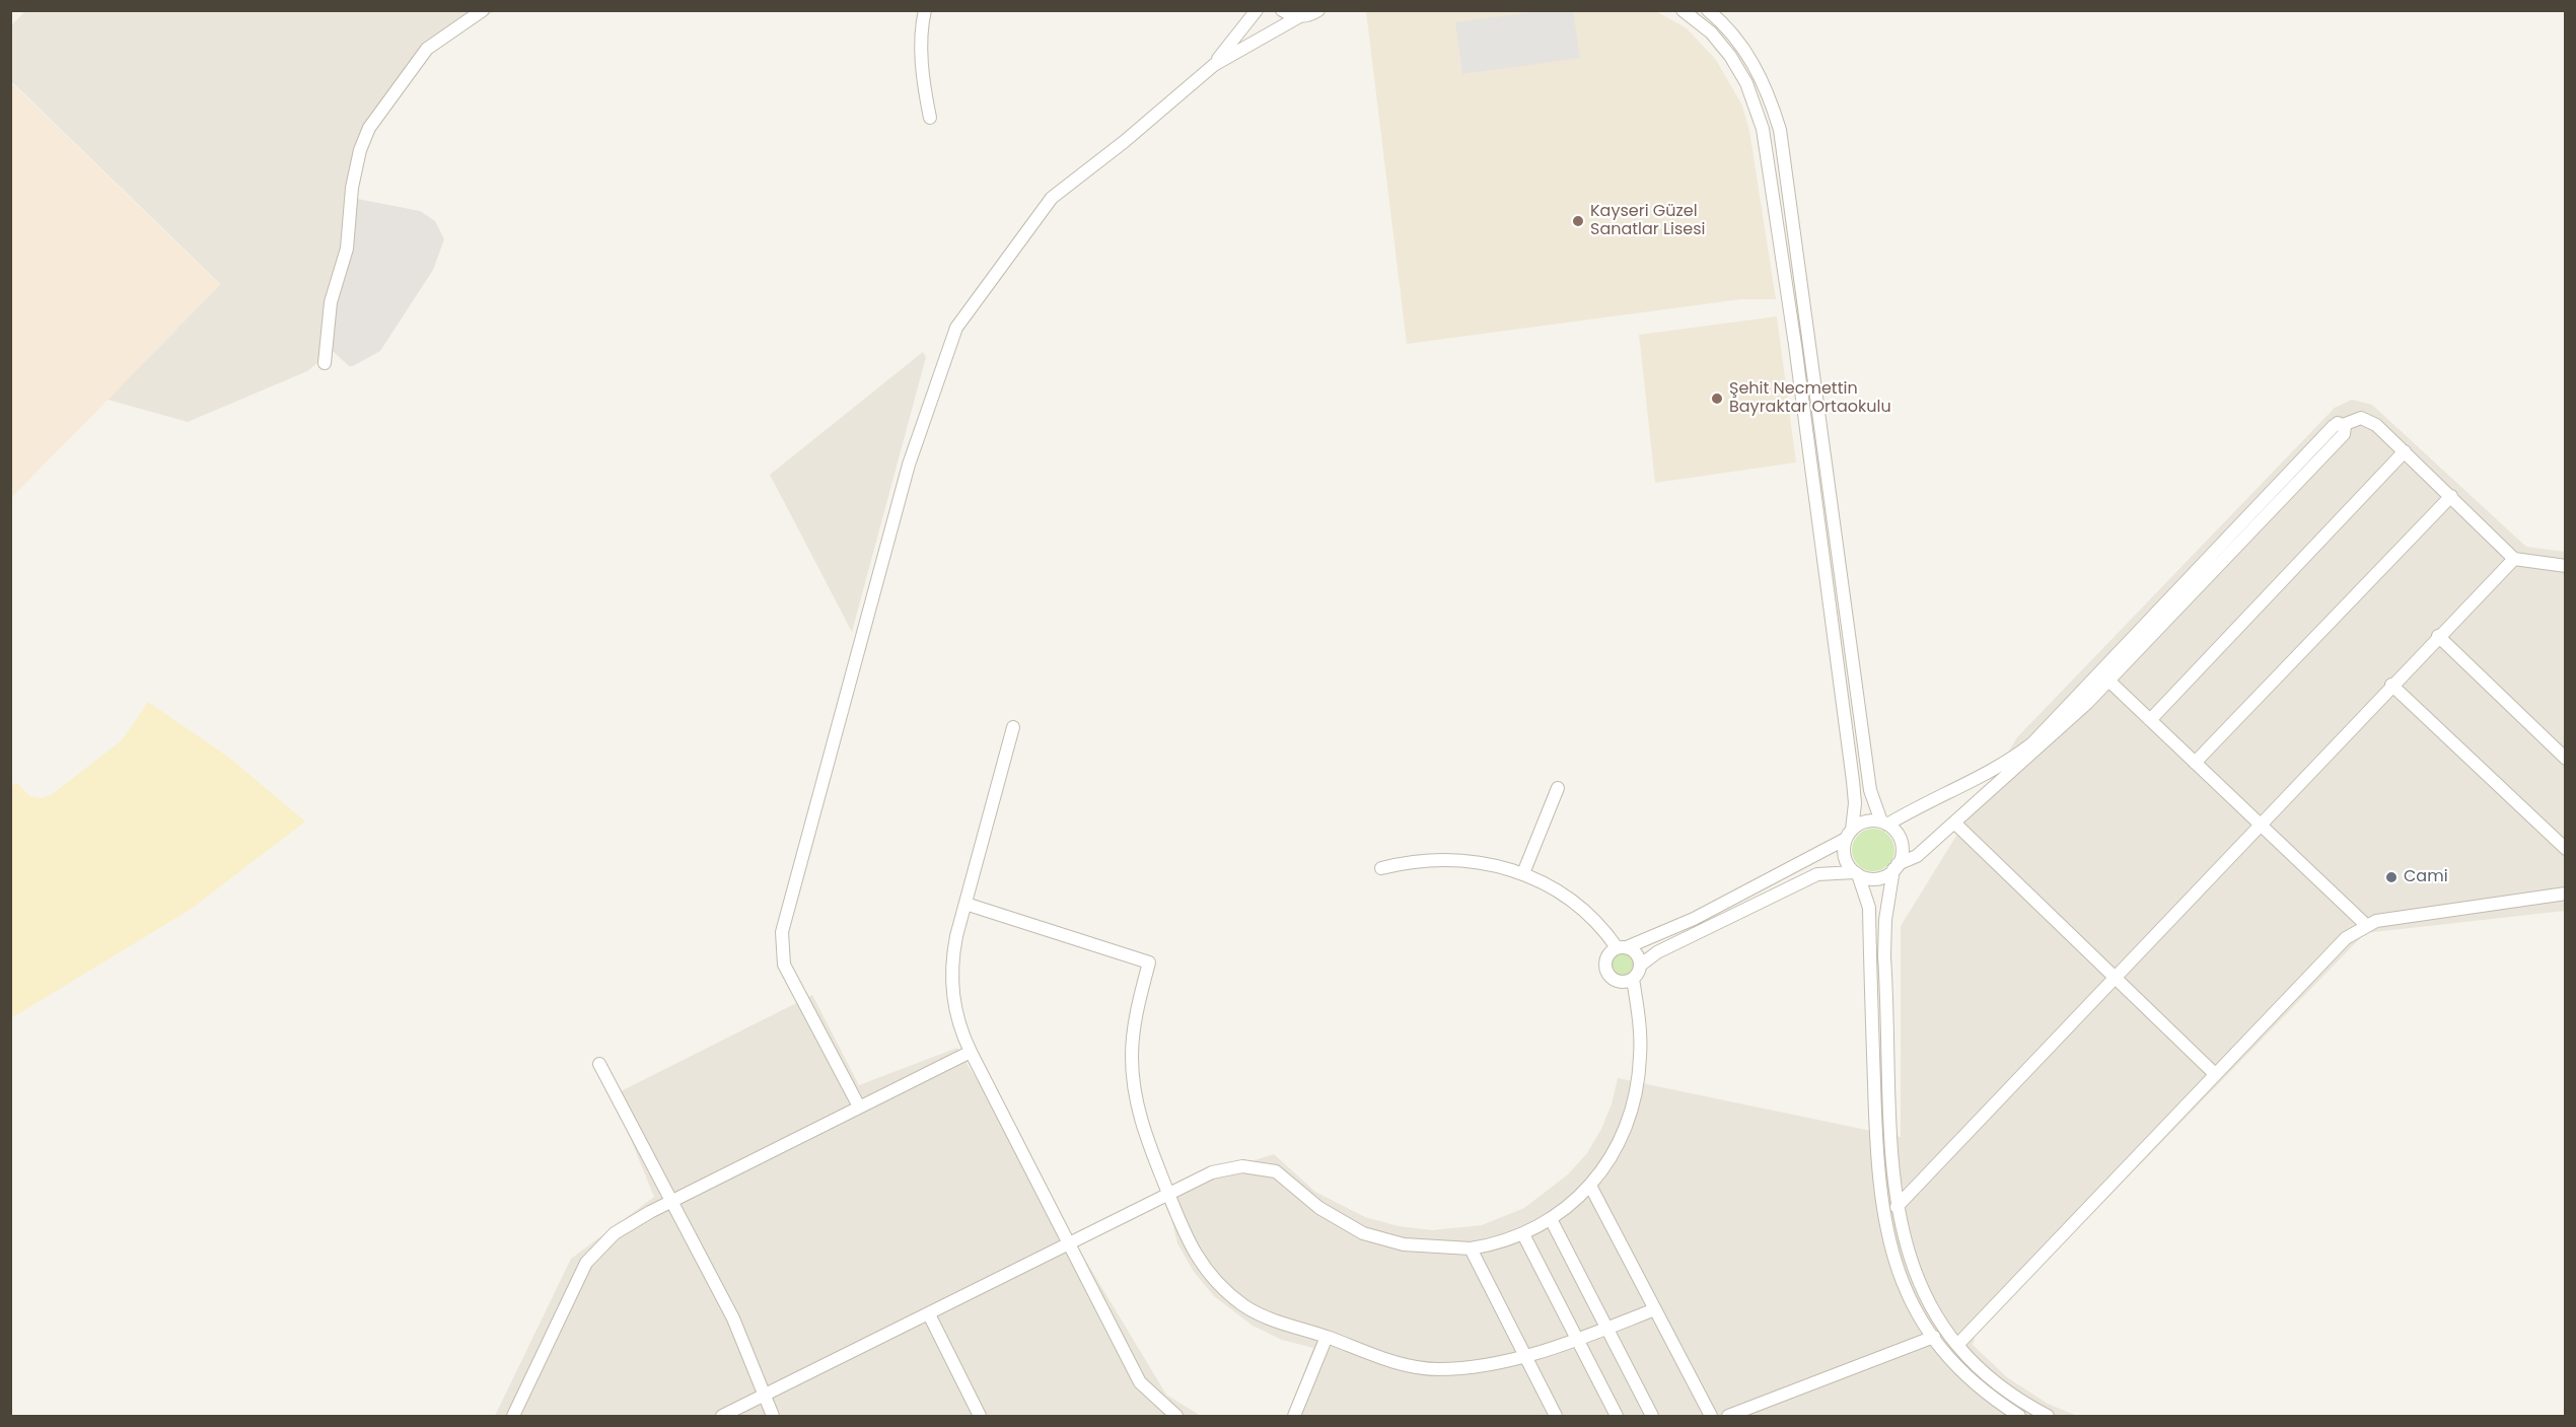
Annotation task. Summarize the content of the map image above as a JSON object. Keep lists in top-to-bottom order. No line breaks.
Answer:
{"places":["Kayseri Güzel Sanatlar Lisesi","Şehit Necmettin Bayraktar Ortaokulu","Cami"]}
